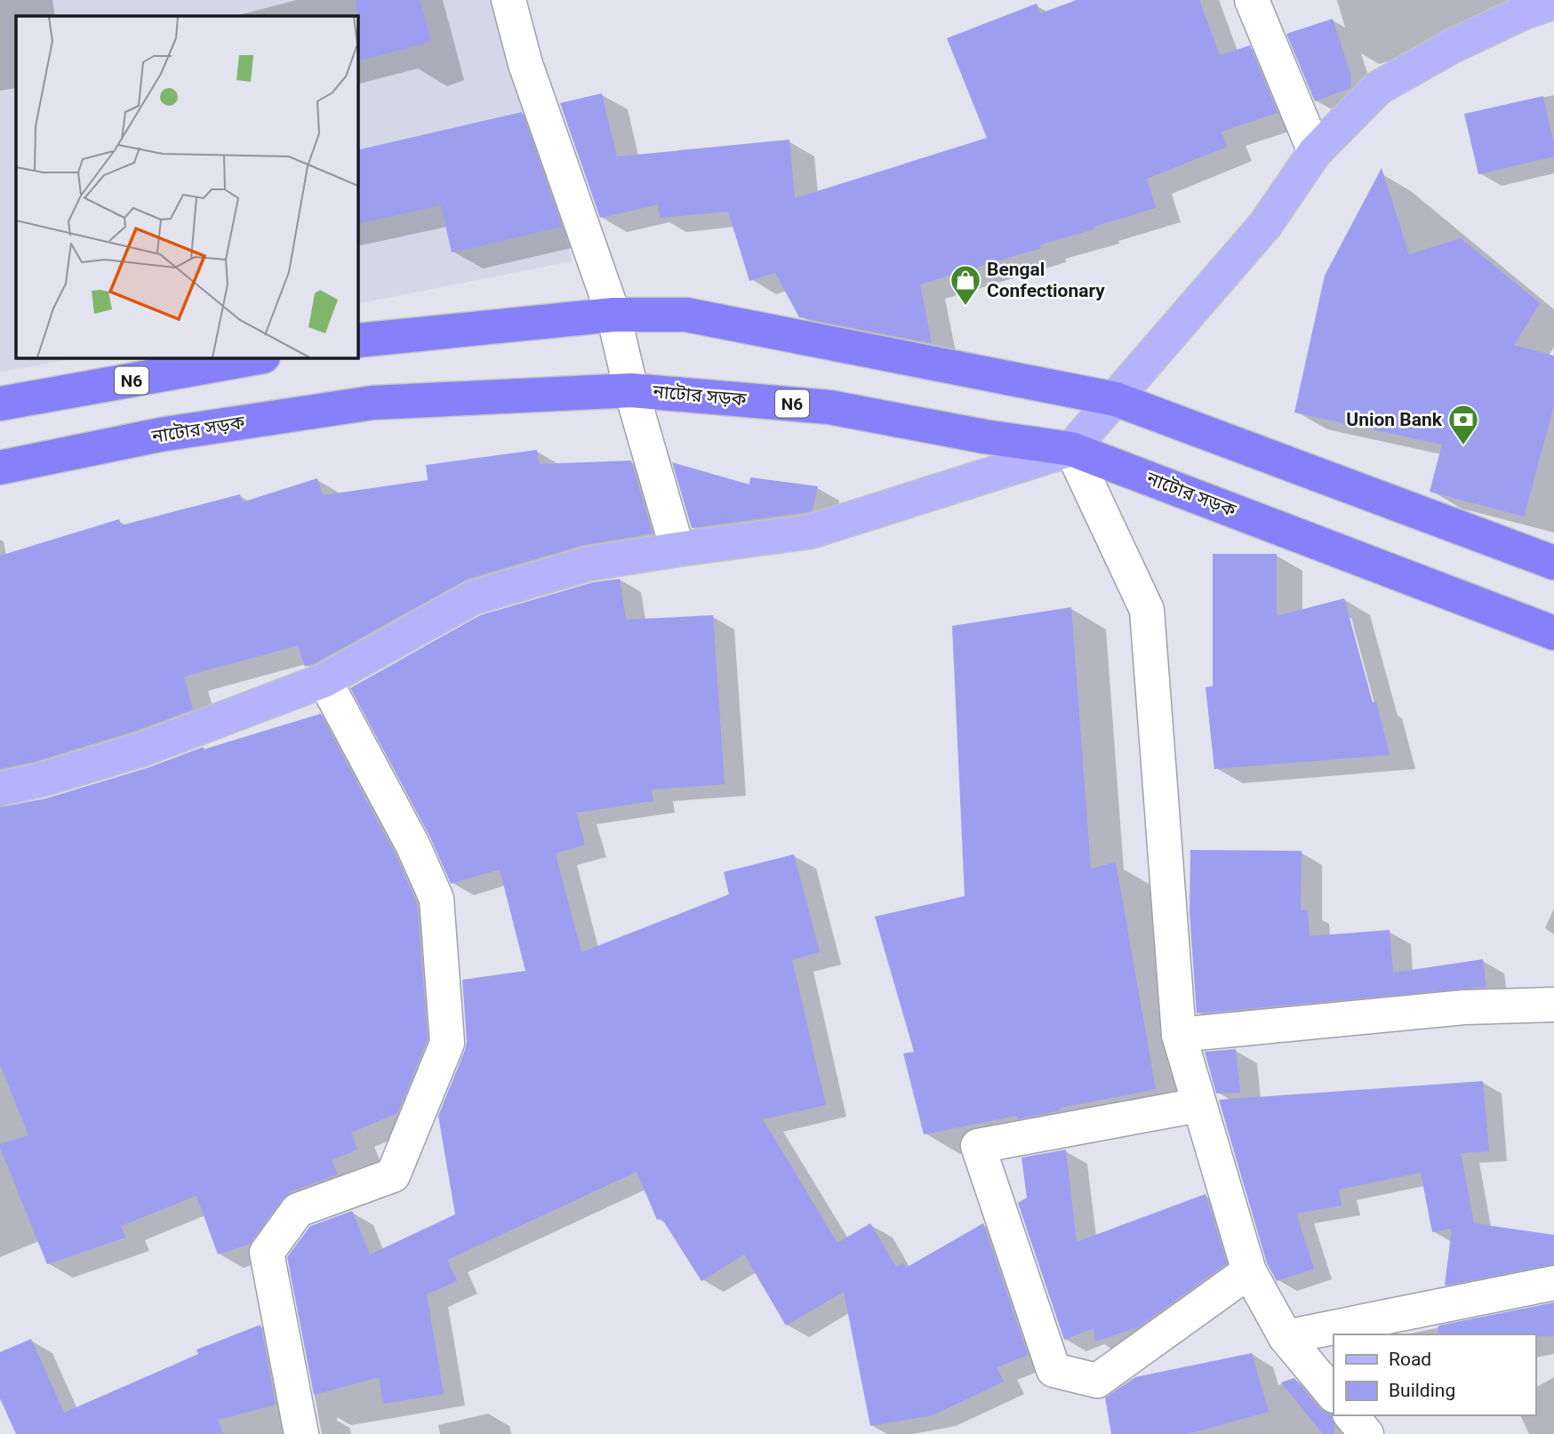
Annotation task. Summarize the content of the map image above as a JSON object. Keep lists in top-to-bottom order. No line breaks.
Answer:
{"streets":{"highway":["N6","নাটোর সড়ক"]},"places":{"shop":["Bengal Confectionary"],"bank":["Union Bank"]},"legend":["Road","Building"]}
